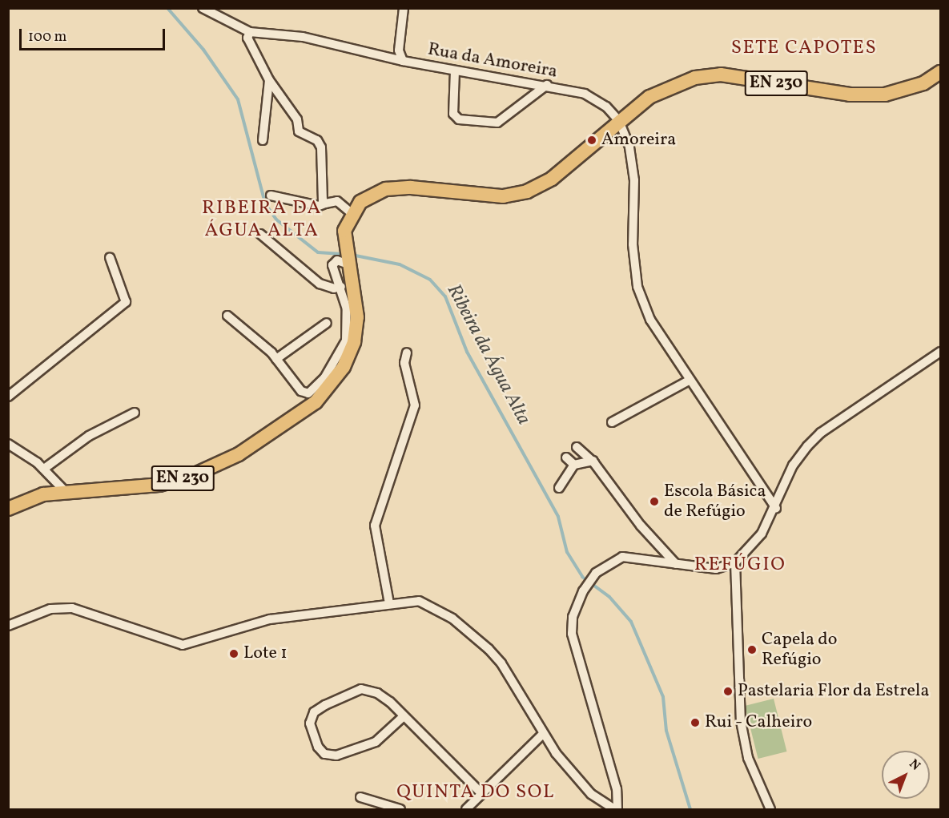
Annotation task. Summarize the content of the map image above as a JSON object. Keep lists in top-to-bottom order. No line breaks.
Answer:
{"streets":{"main road":["EN 230"],"street":["Rua da Amoreira"]},"crossings":[["Rua da Amoreira","EN 230"]],"districts":["SETE CAPOTES","RIBEIRA DA ÁGUA ALTA","REFÚGIO","QUINTA DO SOL"],"water":["Ribeira da Água Alta"],"places":["Amoreira","Escola Básica de Refúgio","Capela do Refúgio","Lote 1","Pastelaria Flor da Estrela","Rui - Calheiro"],"scale_bar":"100 m","north":"top right"}
